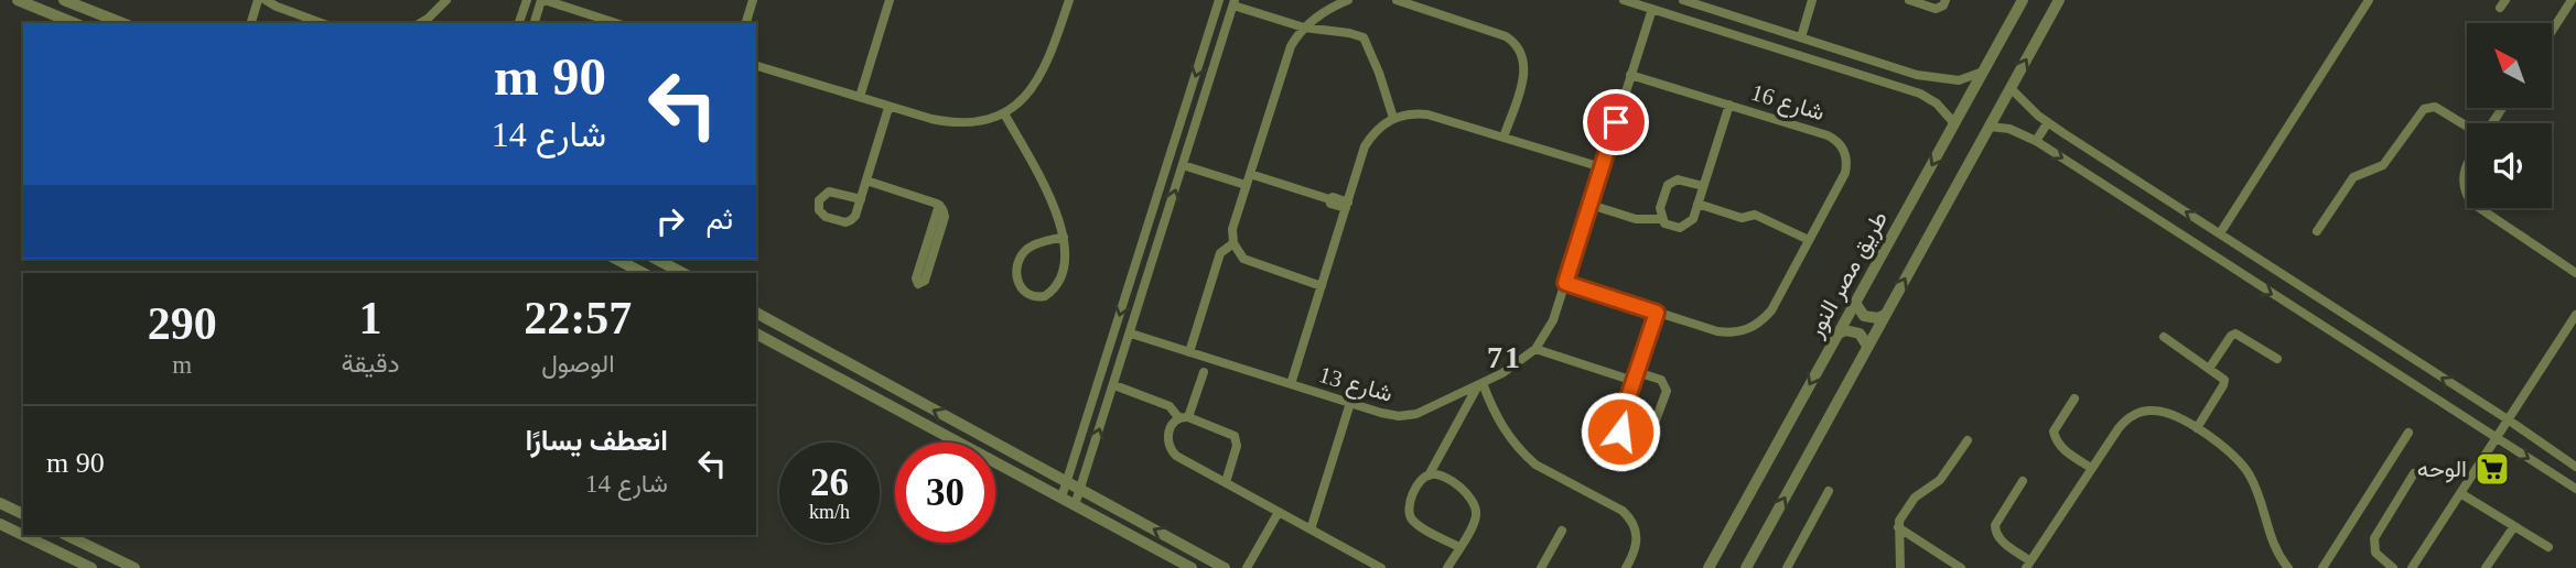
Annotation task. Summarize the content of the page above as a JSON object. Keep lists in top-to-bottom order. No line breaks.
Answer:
{"streets":{"street":["شارع 16","طريق مصر النور","شارع 13"]},"crossings":[["شارع 16","شارع 13"]],"districts":["71"],"places":{"supermarket":["الوحه"]},"north":"top left","page":{"turn":["90 m","شارع 14"],"then":"ثم","eta":["22:57","الوصول","1","دقيقة","290","m"],"list":[{"name":"انعطف يسارًا","note":"شارع 14","value":"90 m"}],"speed":"26 km/h","limit":"30"}}
